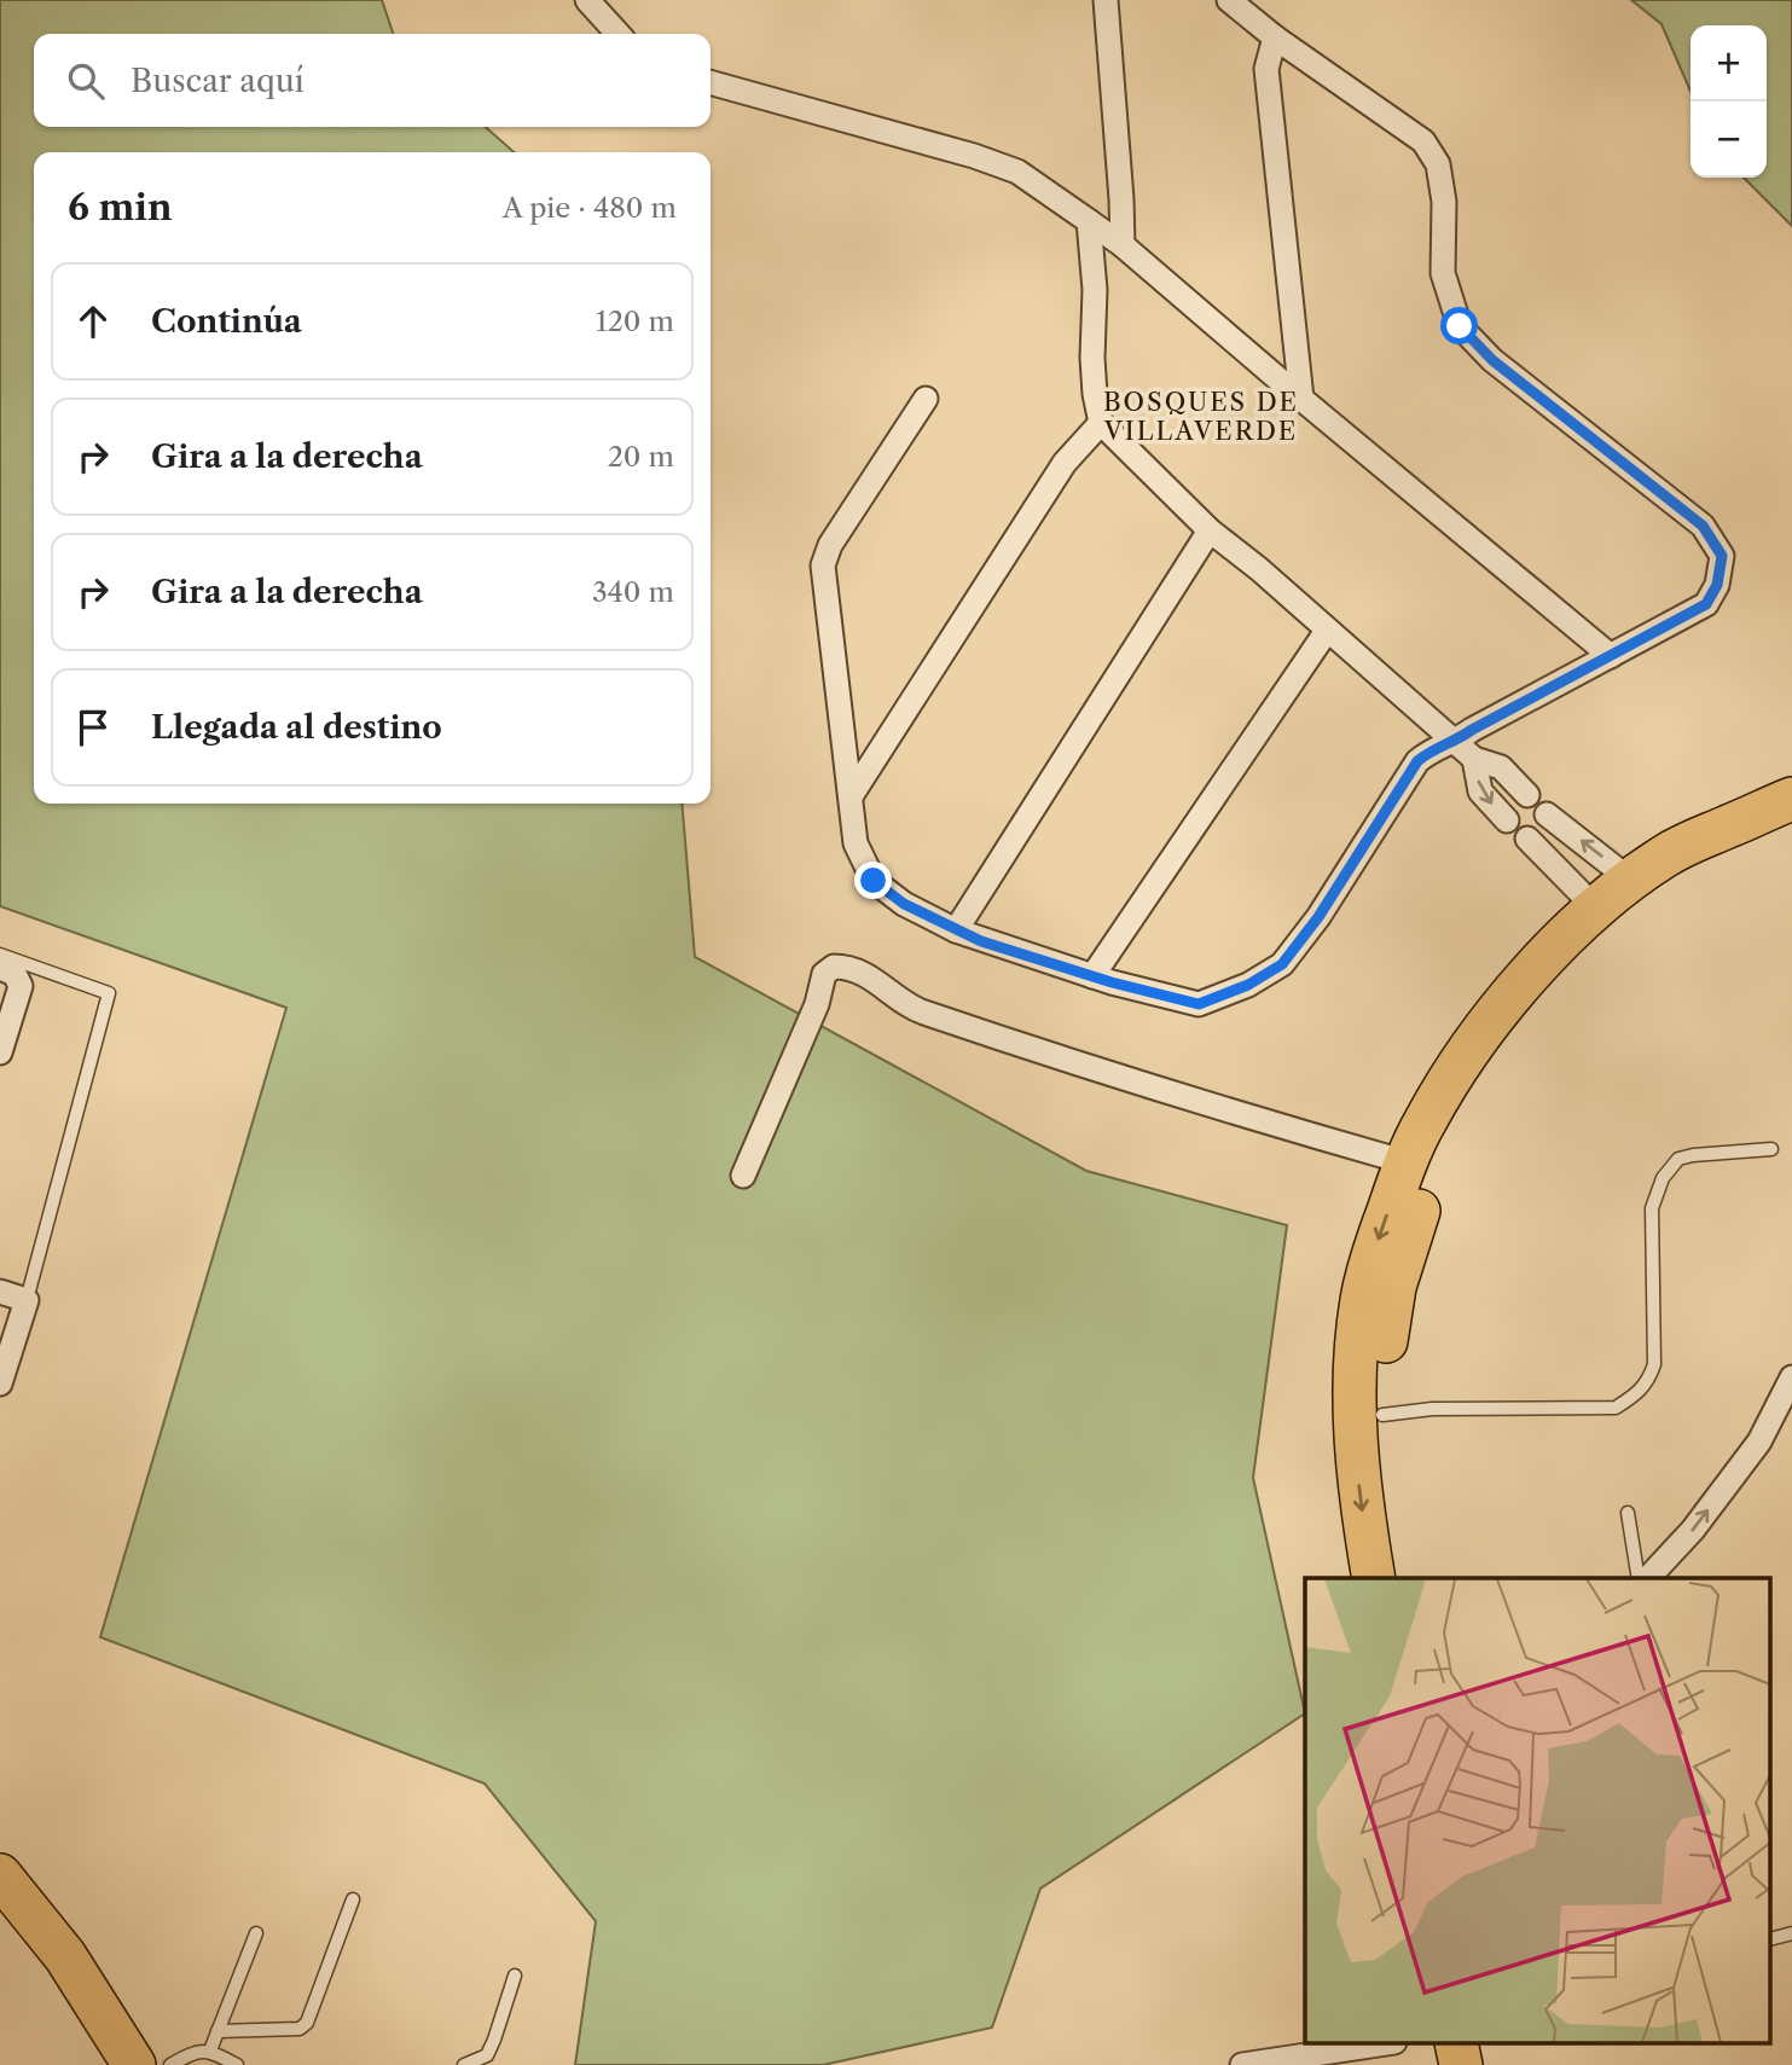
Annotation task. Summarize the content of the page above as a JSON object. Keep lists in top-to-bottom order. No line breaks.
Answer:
{"districts":["BOSQUES DE VILLAVERDE"],"page":{"map_buttons":["+","−"],"search":"Buscar aquí","heading":["6 min","A pie · 480 m"],"list":[["Continúa","120 m"],["Gira a la derecha","20 m"],["Gira a la derecha","340 m"],"Llegada al destino"]}}
